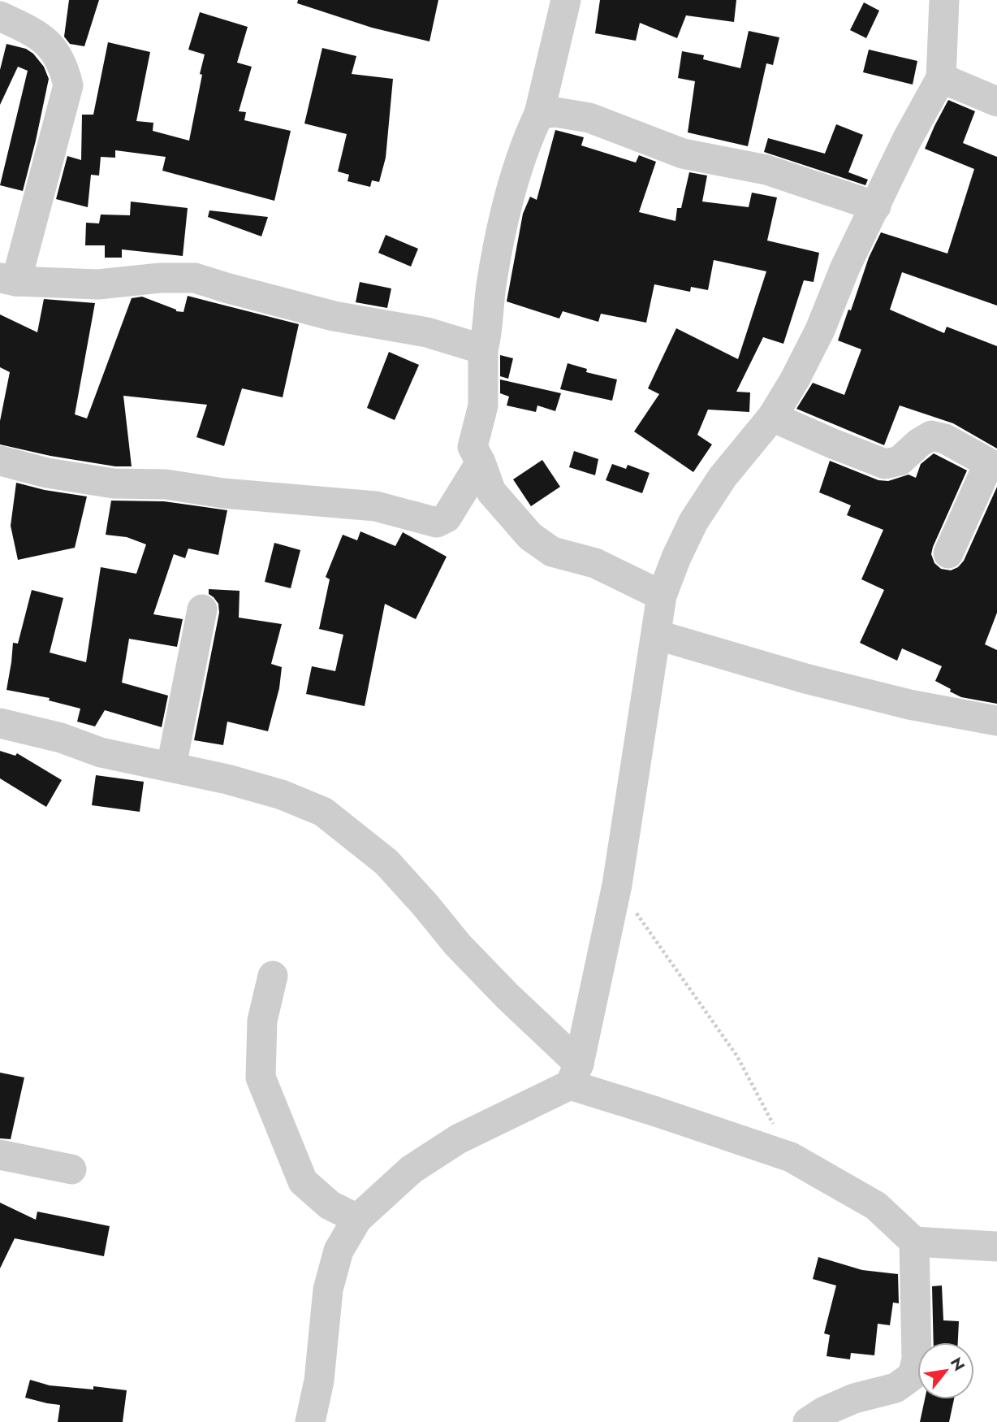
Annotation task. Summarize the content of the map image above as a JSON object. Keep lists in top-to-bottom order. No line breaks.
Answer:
{"north":"top right"}
